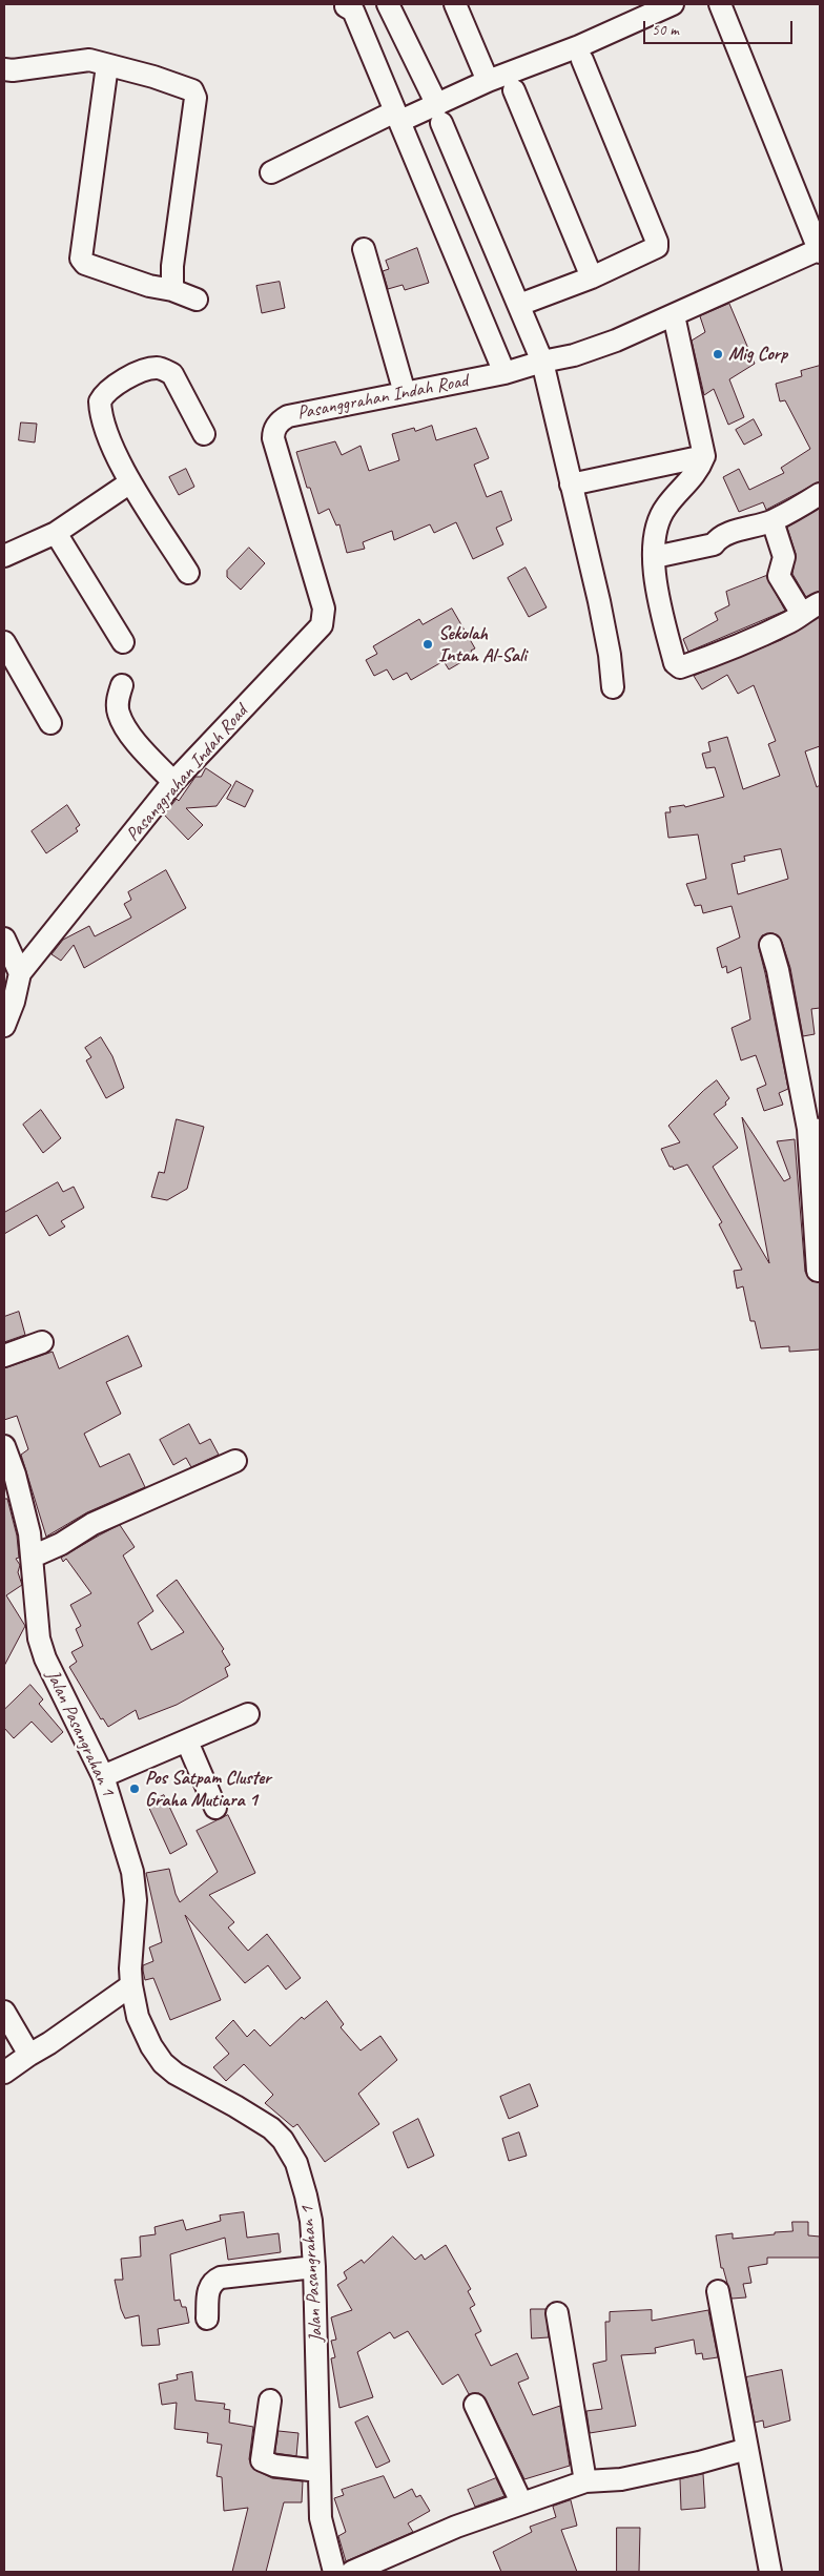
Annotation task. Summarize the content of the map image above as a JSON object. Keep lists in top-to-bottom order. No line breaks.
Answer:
{"streets":{"street":["Pasanggrahan Indah Road","Jalan Pasangrahan 1"]},"places":["Mig Corp","Sekolah Intan Al-Sali","Pos Satpam Cluster Graha Mutiara 1"],"scale_bar":"50 m"}
